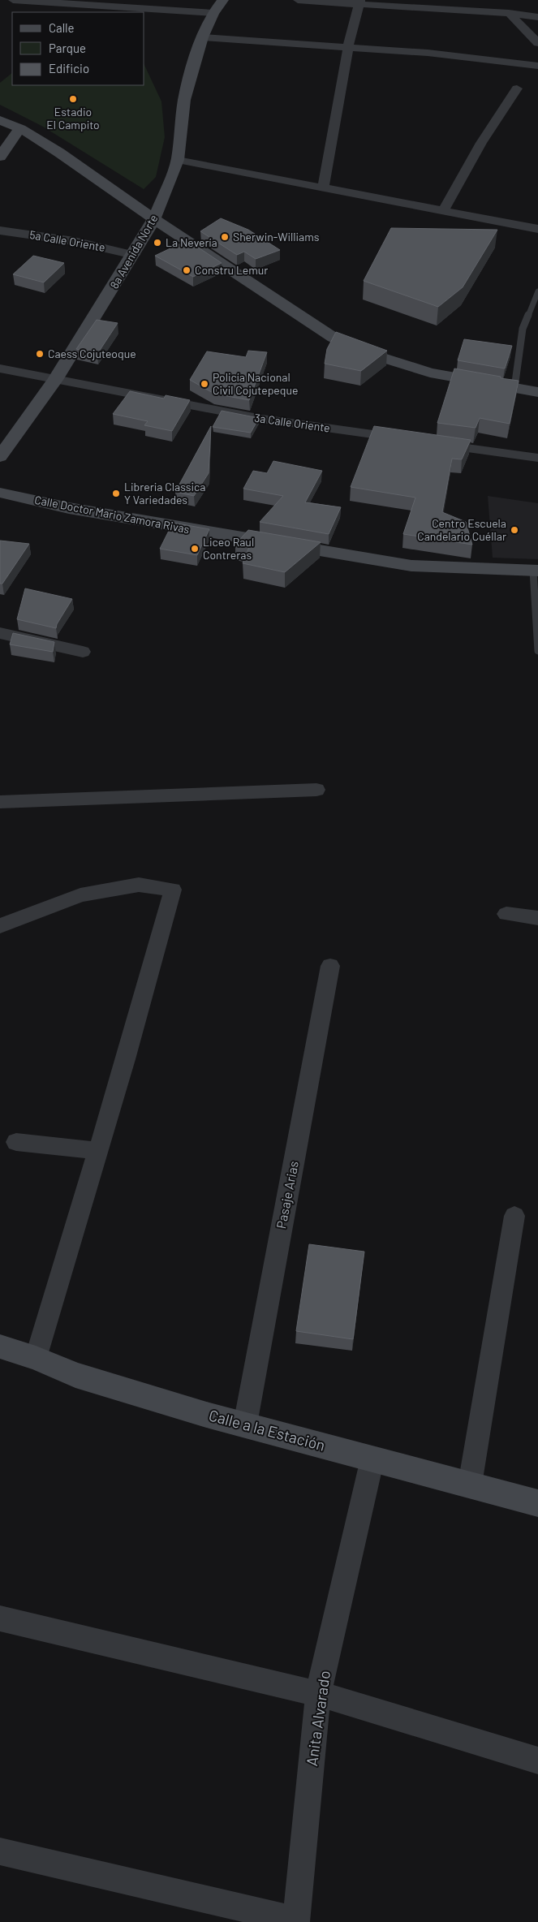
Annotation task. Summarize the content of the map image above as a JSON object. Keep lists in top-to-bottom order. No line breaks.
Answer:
{"streets":{"street":["5a Calle Oriente","8a Avenida Norte","3a Calle Oriente","Calle Doctor Mario Zamora Rivas","Pasaje Arias","Calle a la Estación","Anita Alvarado"]},"crossings":[["5a Calle Oriente","8a Avenida Norte"],["8a Avenida Norte","3a Calle Oriente"],["Pasaje Arias","Calle a la Estación"],["Calle a la Estación","Anita Alvarado"]],"places":["Estadio El Campito","Sherwin-Williams","La Nevería","Constru Lemur","Caess Cojuteoque","Policía Nacional Civil Cojutepeque","Libreria Classica Y Variedades","Centro Escuela Candelario Cuéllar","Liceo Raul Contreras"],"legend":["Calle","Parque","Edificio"]}
